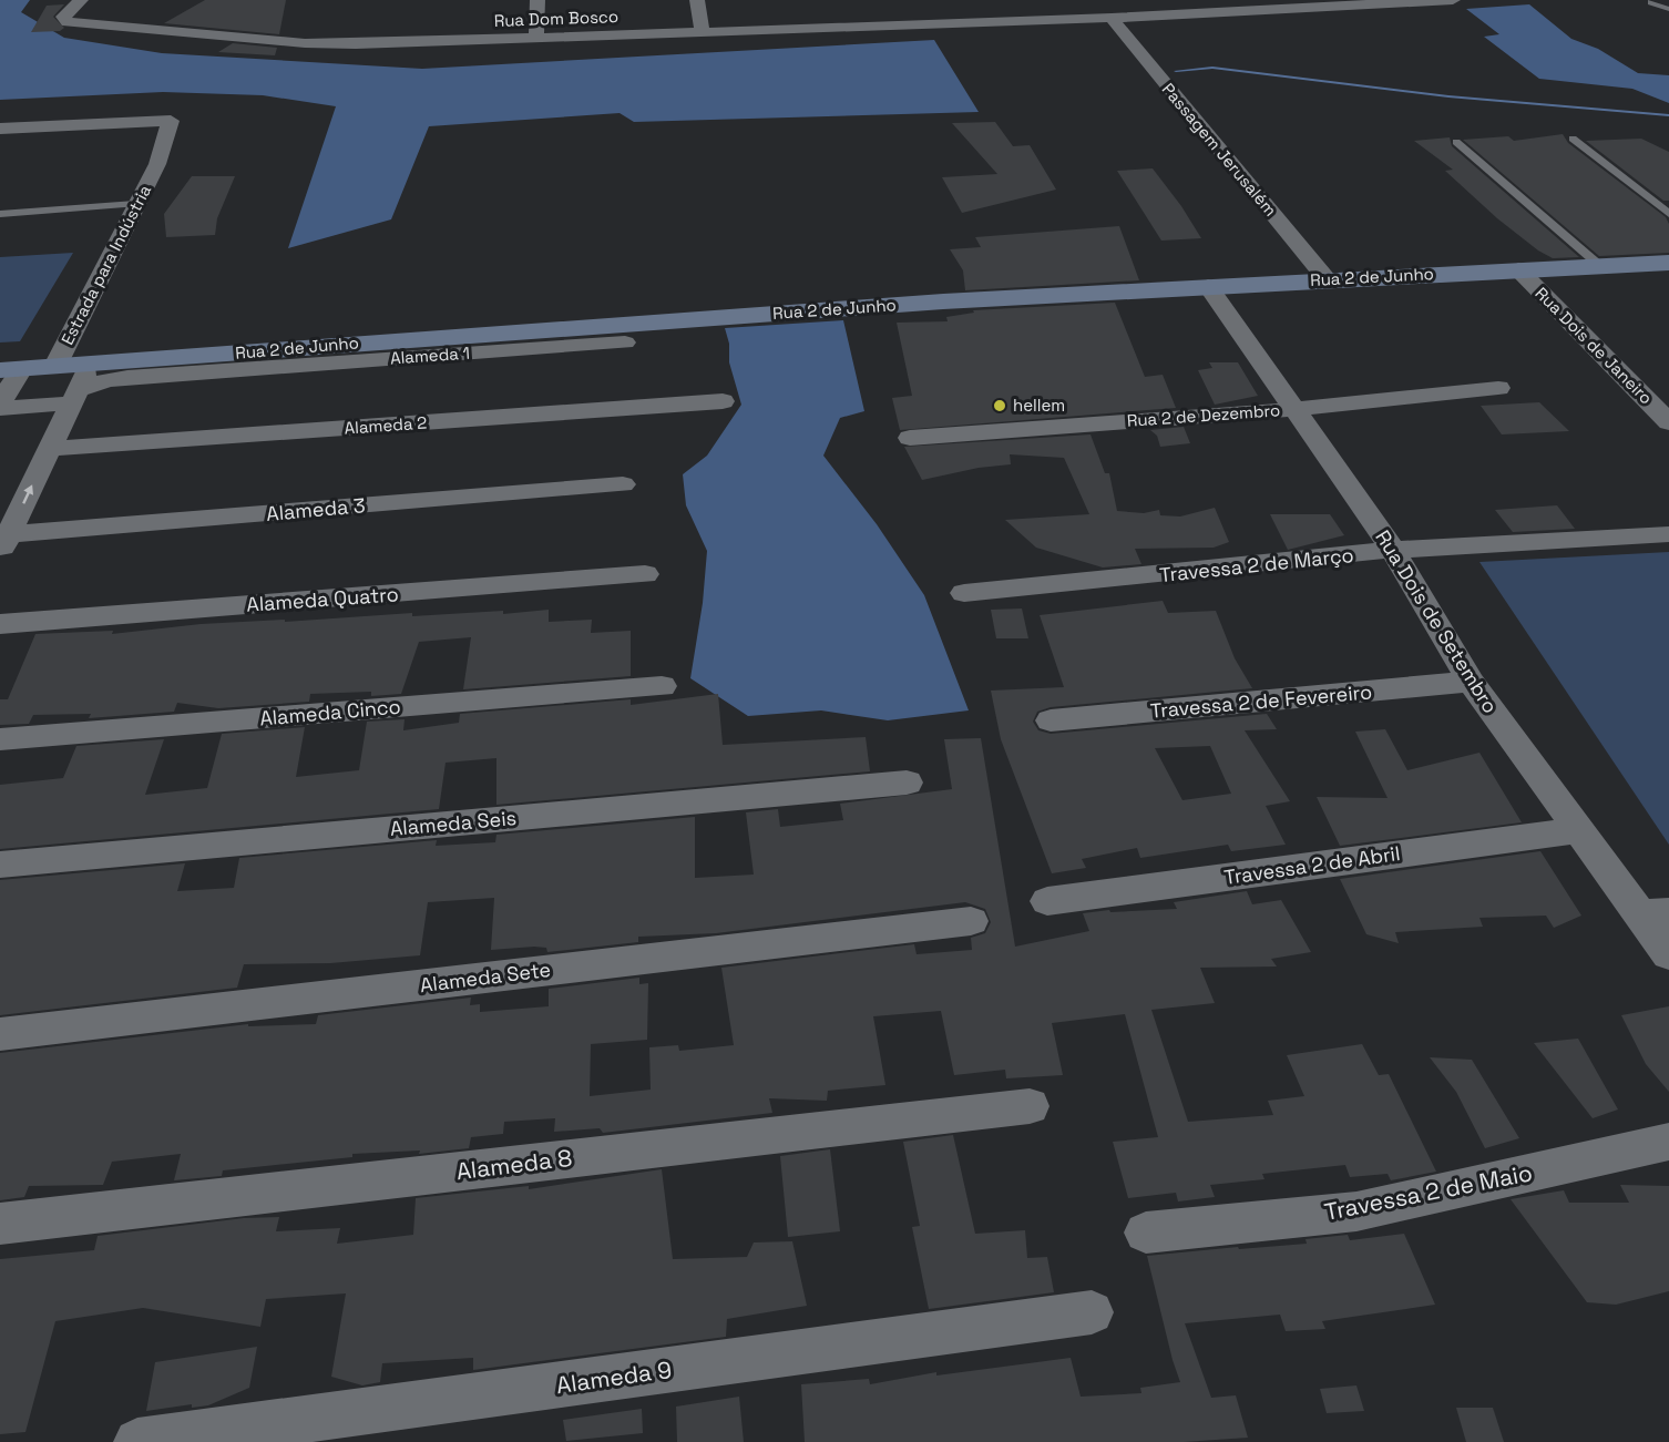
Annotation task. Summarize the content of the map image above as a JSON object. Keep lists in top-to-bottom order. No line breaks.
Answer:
{"streets":{"street":["Rua Dom Bosco","Passagem Jerusalém","Estrada para Indústria","Rua 2 de Junho","Rua Dois de Janeiro","Alameda 1","Rua 2 de Dezembro","Alameda 2","Alameda 3","Travessa 2 de Março","Alameda Quatro","Rua Dois de Setembro","Travessa 2 de Fevereiro","Alameda Cinco","Alameda Seis","Travessa 2 de Abril","Alameda Sete","Alameda 8","Travessa 2 de Maio","Alameda 9"]},"crossings":[["Rua Dom Bosco","Passagem Jerusalém"],["Passagem Jerusalém","Rua 2 de Junho"],["Estrada para Indústria","Rua 2 de Junho"],["Rua 2 de Junho","Rua Dois de Janeiro"],["Rua 2 de Junho","Rua Dois de Setembro"],["Rua 2 de Dezembro","Rua Dois de Setembro"],["Travessa 2 de Março","Rua Dois de Setembro"],["Rua Dois de Setembro","Travessa 2 de Fevereiro"],["Rua Dois de Setembro","Travessa 2 de Abril"]],"places":["hellem"]}
